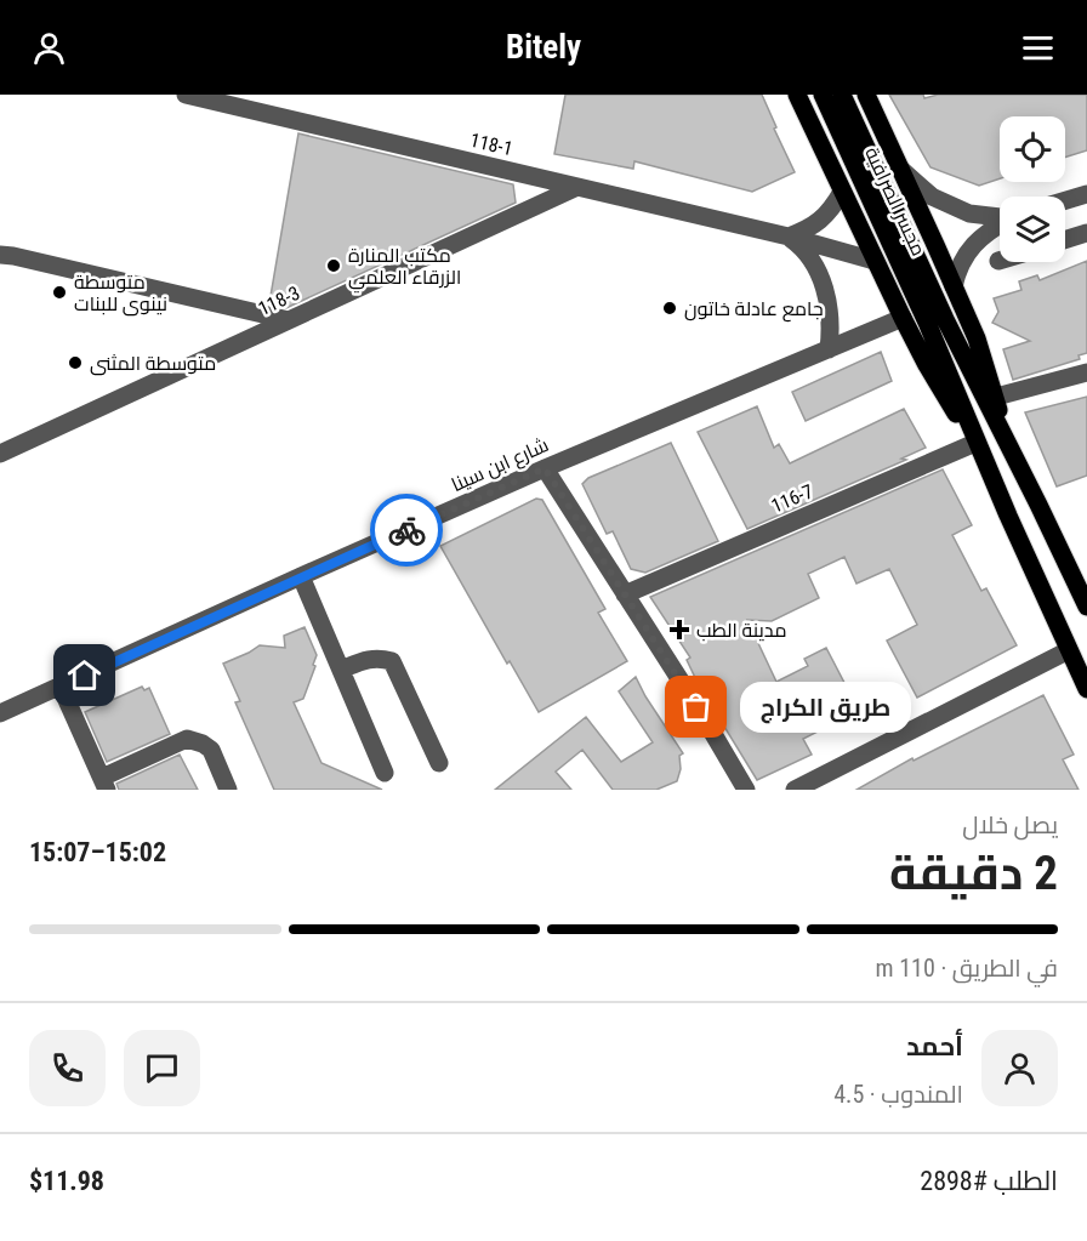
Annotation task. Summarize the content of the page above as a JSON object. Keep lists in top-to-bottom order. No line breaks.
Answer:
{"streets":{"main road":["مجسر الصرافية"],"street":["118-1","118-3","شارع ابن سينا","116-7"]},"crossings":[["118-1","118-3"]],"places":{"other":["مكتب المنارة الزرقاء العلمي","متوسطة نينوى للبنات","جامع عادلة خاتون","متوسطة المثنى","طريق الكراج"],"health":["مدينة الطب"]},"page":{"header":"Bitely","bubble":"طريق الكراج","heading":["2 دقيقة","يصل خلال","15:02–15:07"],"panel":["أحمد","المندوب · 4.5","الطلب #2898","$11.98"],"bar":"في الطريق · 110 m"}}
